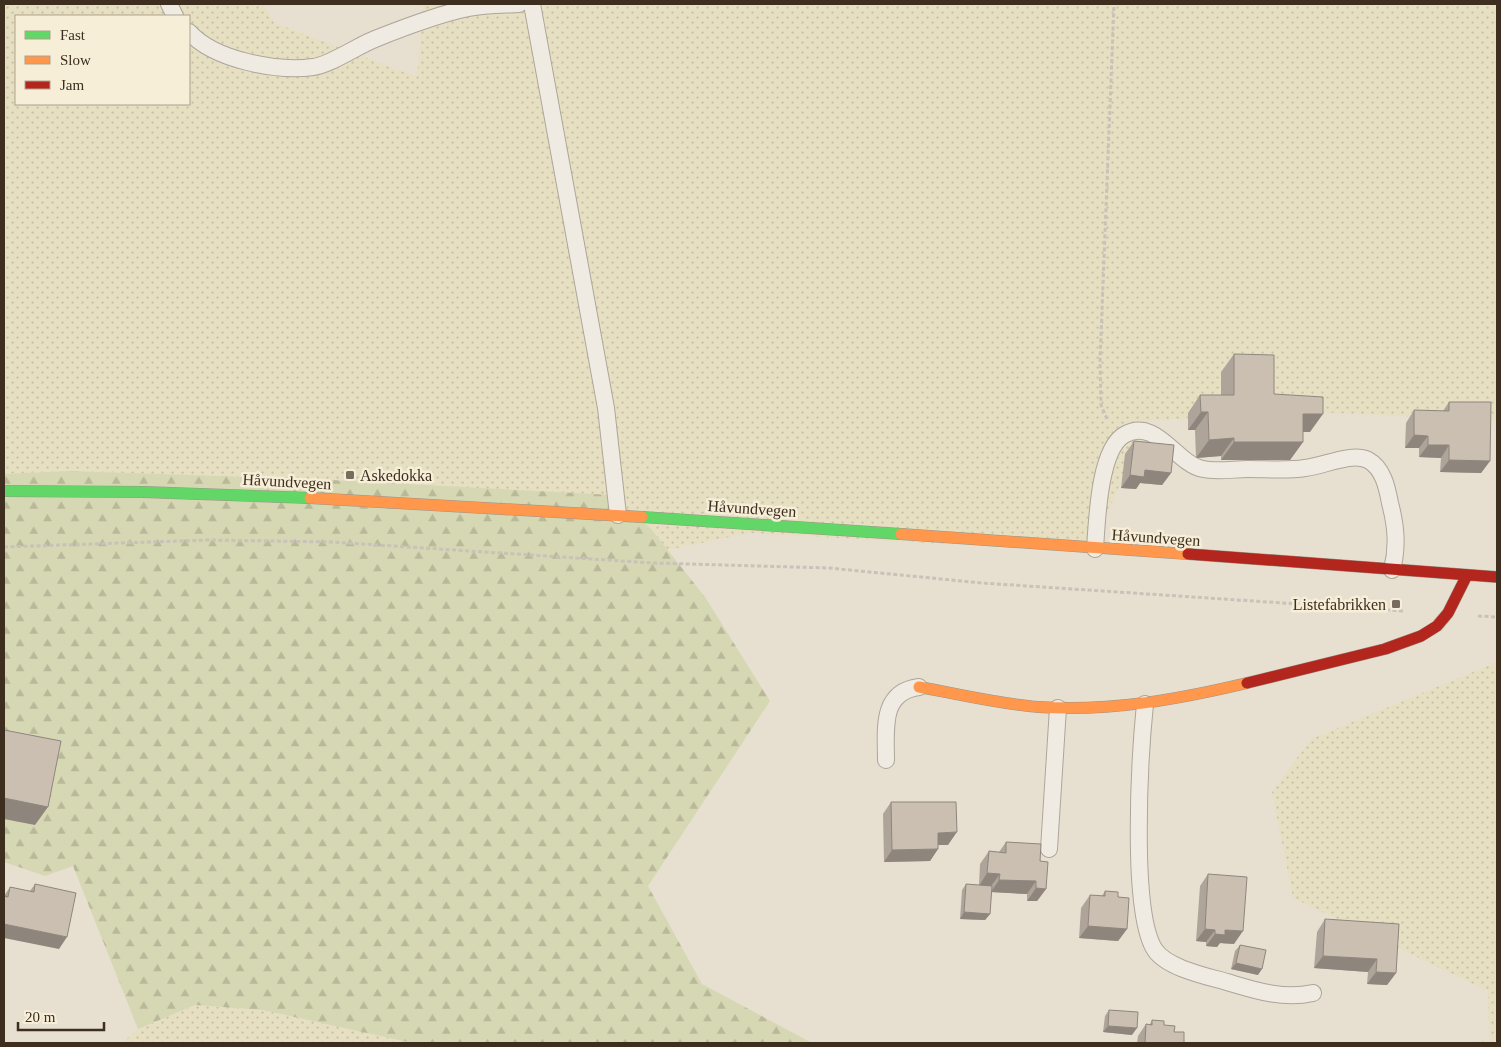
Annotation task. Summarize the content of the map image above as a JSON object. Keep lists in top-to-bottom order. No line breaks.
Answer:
{"streets":{"main road":["Håvundvegen"]},"places":{"transit":["Askedokka","Listefabrikken"]},"legend":["Fast","Slow","Jam"],"scale_bar":"20 m"}
